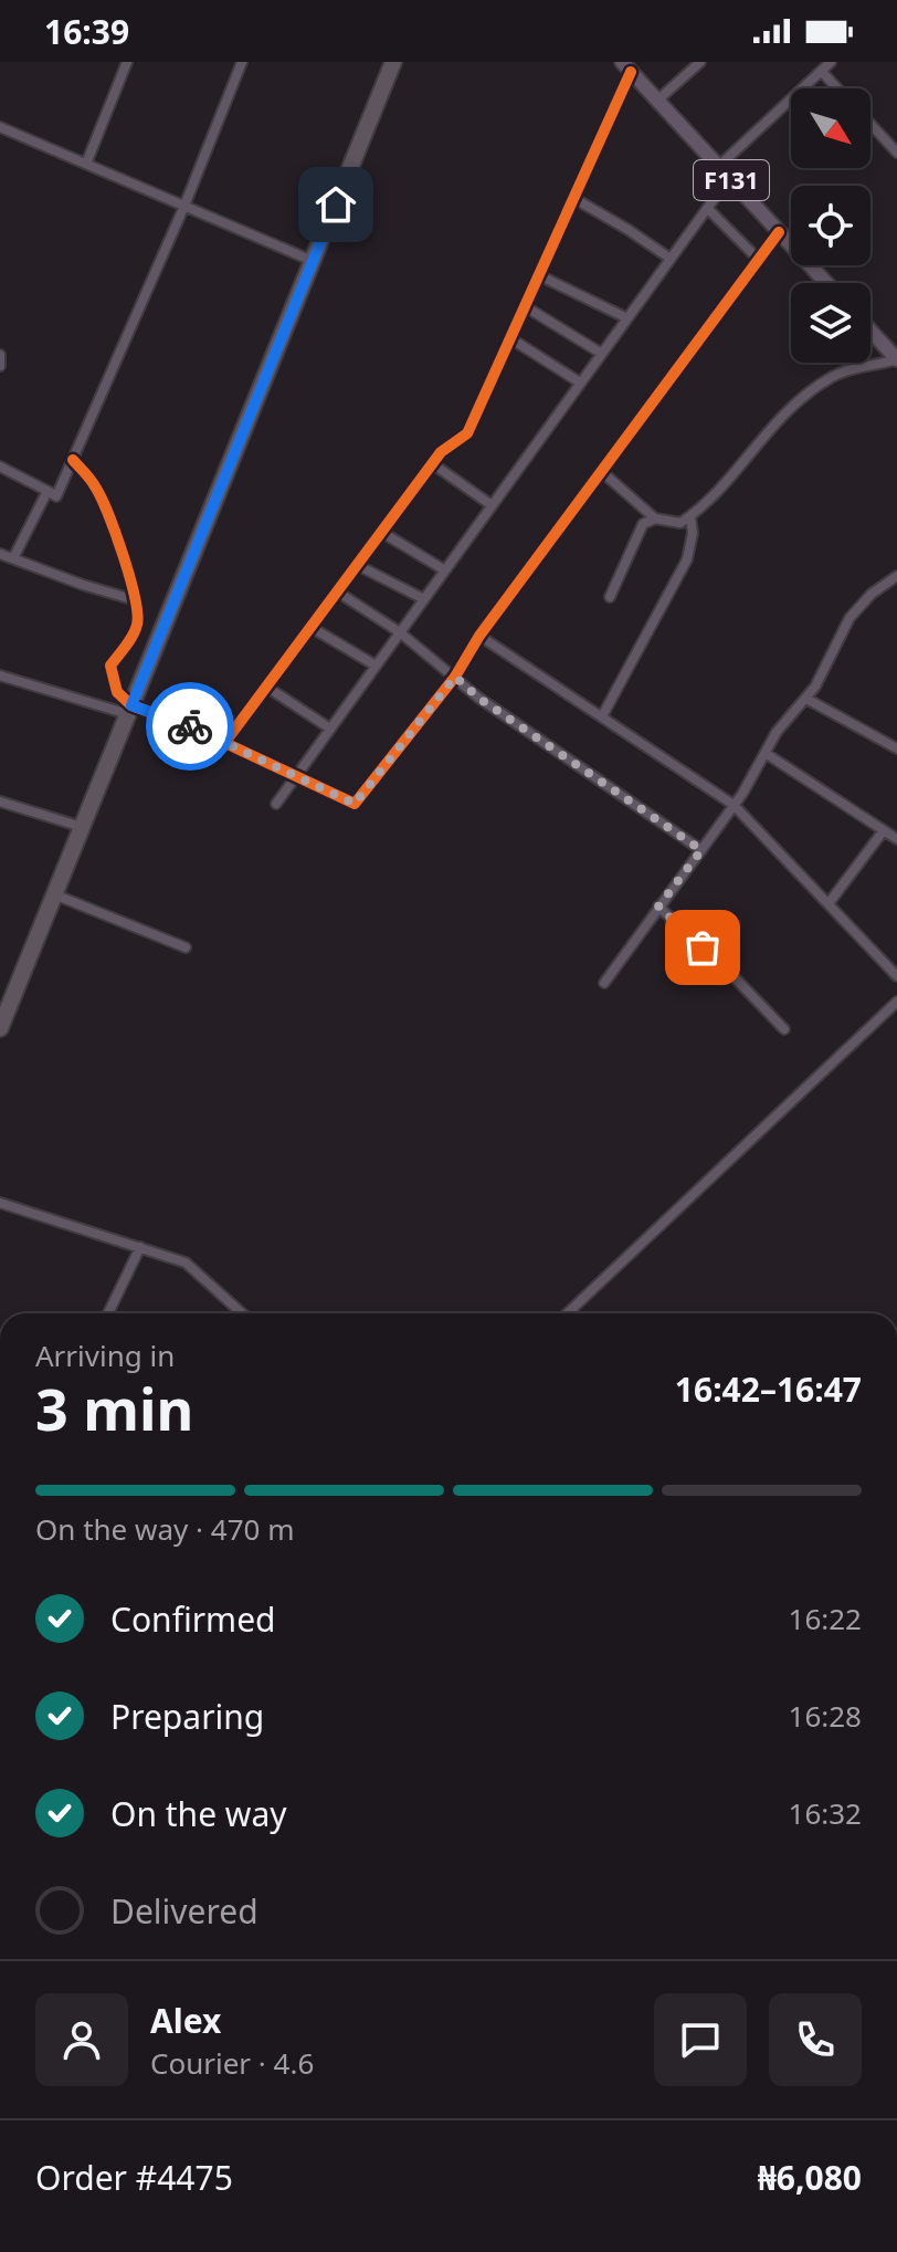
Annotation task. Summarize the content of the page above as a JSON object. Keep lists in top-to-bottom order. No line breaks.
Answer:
{"streets":{"main road":["F131"]},"north":"bottom right","page":{"status":"16:39","heading":["3 min","Arriving in","16:42–16:47"],"panel":["Alex","Courier · 4.6","Order #4475","₦6,080"],"bar":"On the way · 470 m","list":[["Confirmed","16:22"],["Preparing","16:28"],["On the way","16:32"],"Delivered"]}}
